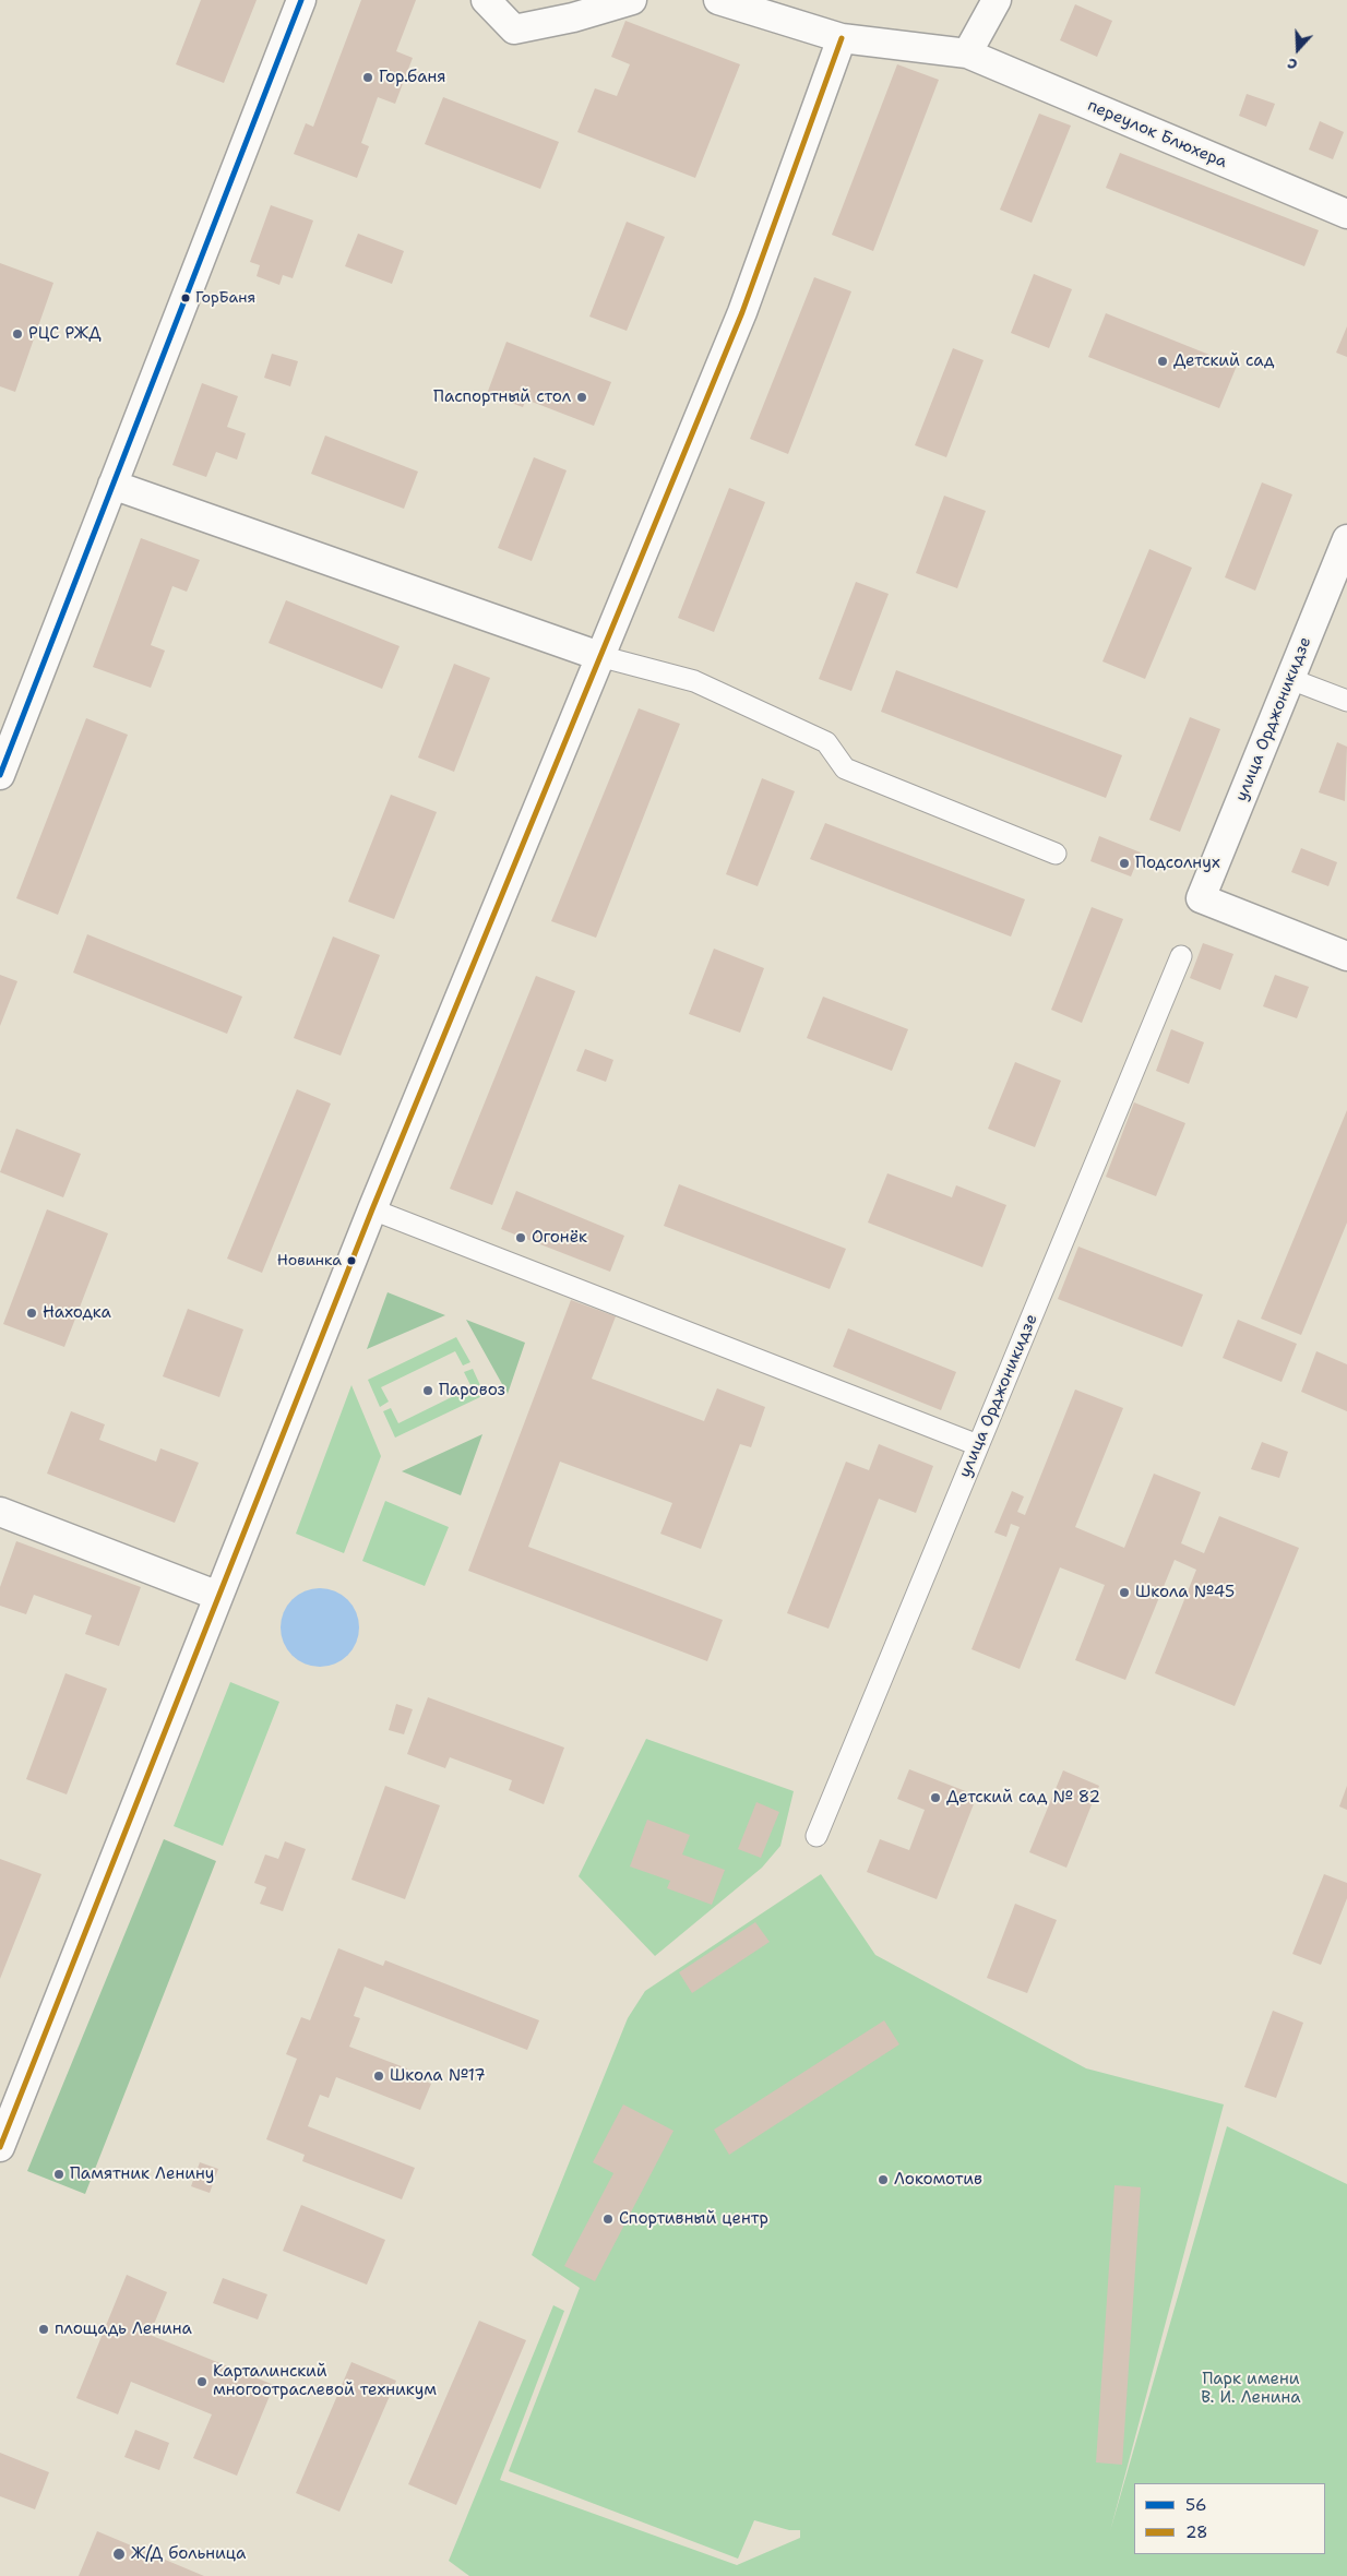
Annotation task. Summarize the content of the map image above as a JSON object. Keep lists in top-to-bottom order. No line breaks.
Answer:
{"streets":{"street":["переулок Блюхера","улица Орджоникидзе"]},"parks":["Парк имени В. И. Ленина"],"places":["Гор.баня","ГорБаня","РЦС РЖД","Детский сад","Паспортный стол","Подсолнух","Огонёк","Новинка","Находка","Паровоз","Школа №45","Детский сад № 82","Школа №17","Памятник Ленину","Локомотив","Спортивный центр","площадь Ленина","Карталинский многоотраслевой техникум","Ж/Д больница"],"lines":["transit line 56","transit line 28"],"legend":["56","28"],"north":"bottom"}
